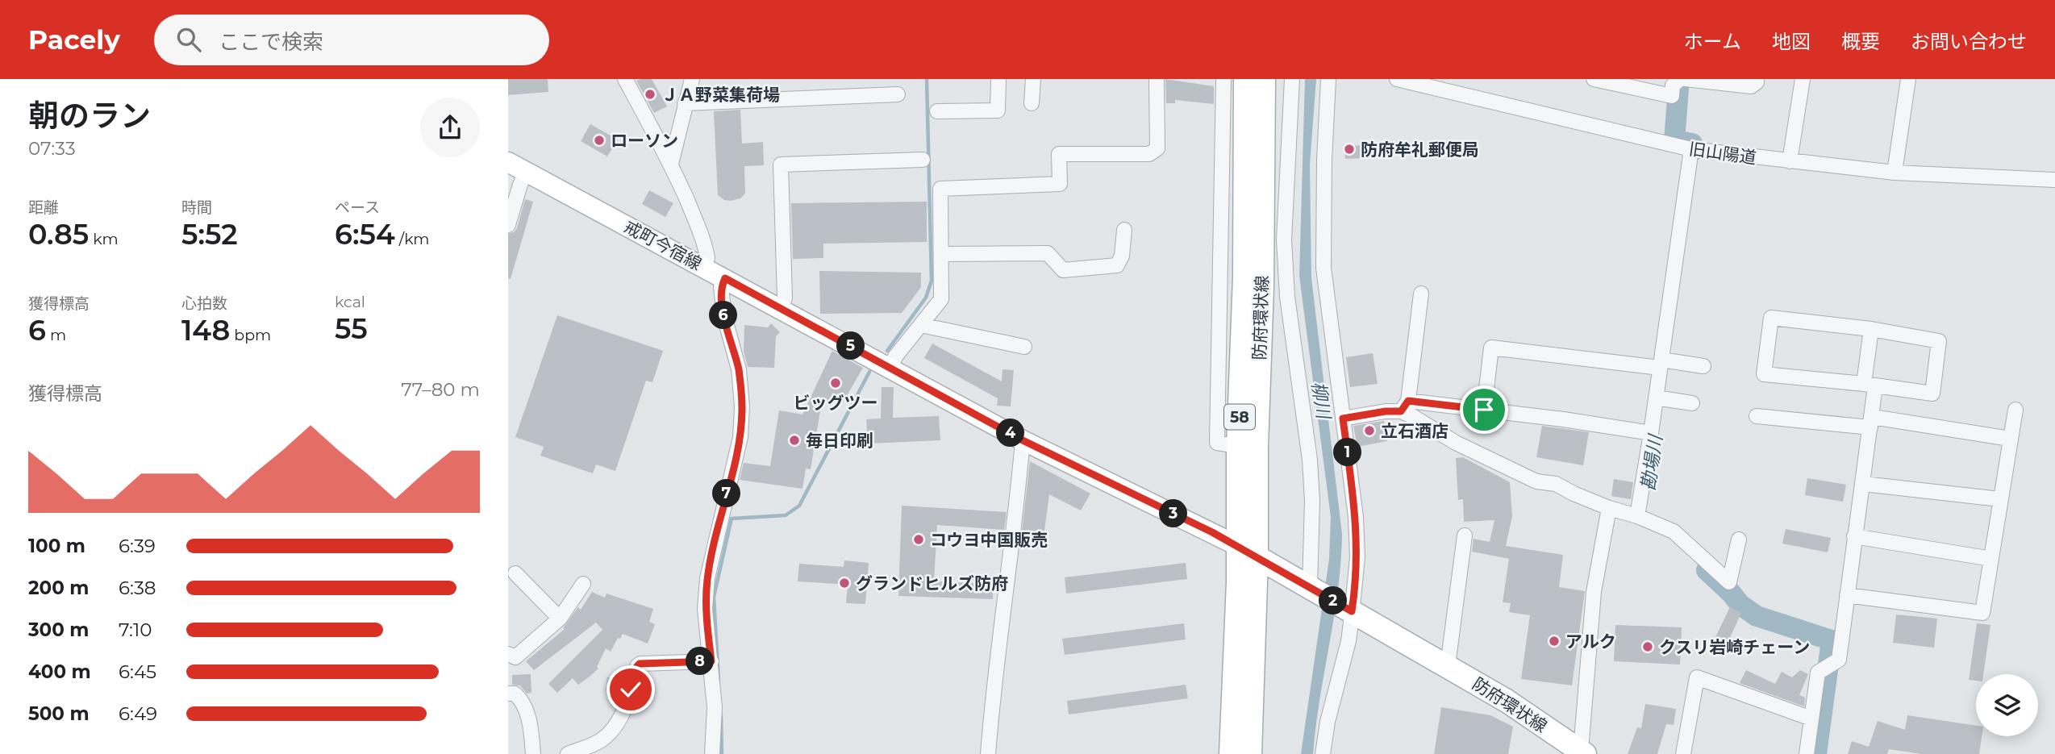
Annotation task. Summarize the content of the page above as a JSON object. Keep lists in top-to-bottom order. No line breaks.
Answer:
{"streets":{"main road":["防府環状線","58"],"street":["旧山陽道","戒町今宿線"]},"crossings":[["戒町今宿線","防府環状線"]],"water":["柳川","勘場川"],"places":["ＪＡ野菜集荷場","ローソン","防府牟礼郵便局","ビッグツー","立石酒店","毎日印刷","コウヨ中国販売","グランドヒルズ防府","アルク","クスリ岩崎チェーン"],"page":{"header":"Pacely","search":"ここで検索","nav":["ホーム","地図","概要","お問い合わせ"],"heading":["朝のラン","07:33"],"stats":[["距離","0.85 km"],["時間","5:52"],["ペース","6:54 /km"],["獲得標高","6 m"],["心拍数","148 bpm"],["kcal","55"]],"pins":["6","5","4","1","7","3","2","8"],"chart":["獲得標高","77–80 m"],"list":[{"name":"100 m","note":"6:39"},{"name":"200 m","note":"6:38"},{"name":"300 m","note":"7:10"},{"name":"400 m","note":"6:45"},{"name":"500 m","note":"6:49"}]}}
